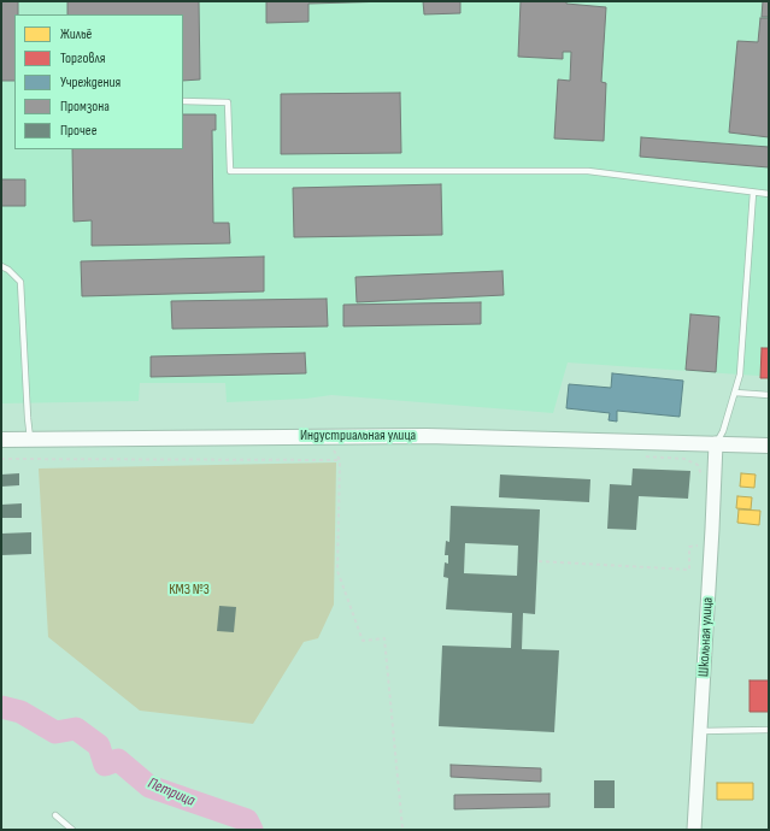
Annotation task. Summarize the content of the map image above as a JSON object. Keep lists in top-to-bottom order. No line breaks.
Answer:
{"streets":{"main road":["Индустриальная улица"],"street":["Школьная улица"]},"crossings":[["Индустриальная улица","Школьная улица"]],"water":["Петрица"],"parks":["КМЗ №3"],"legend":["Жильё","Торговля","Учреждения","Промзона","Прочее"]}
